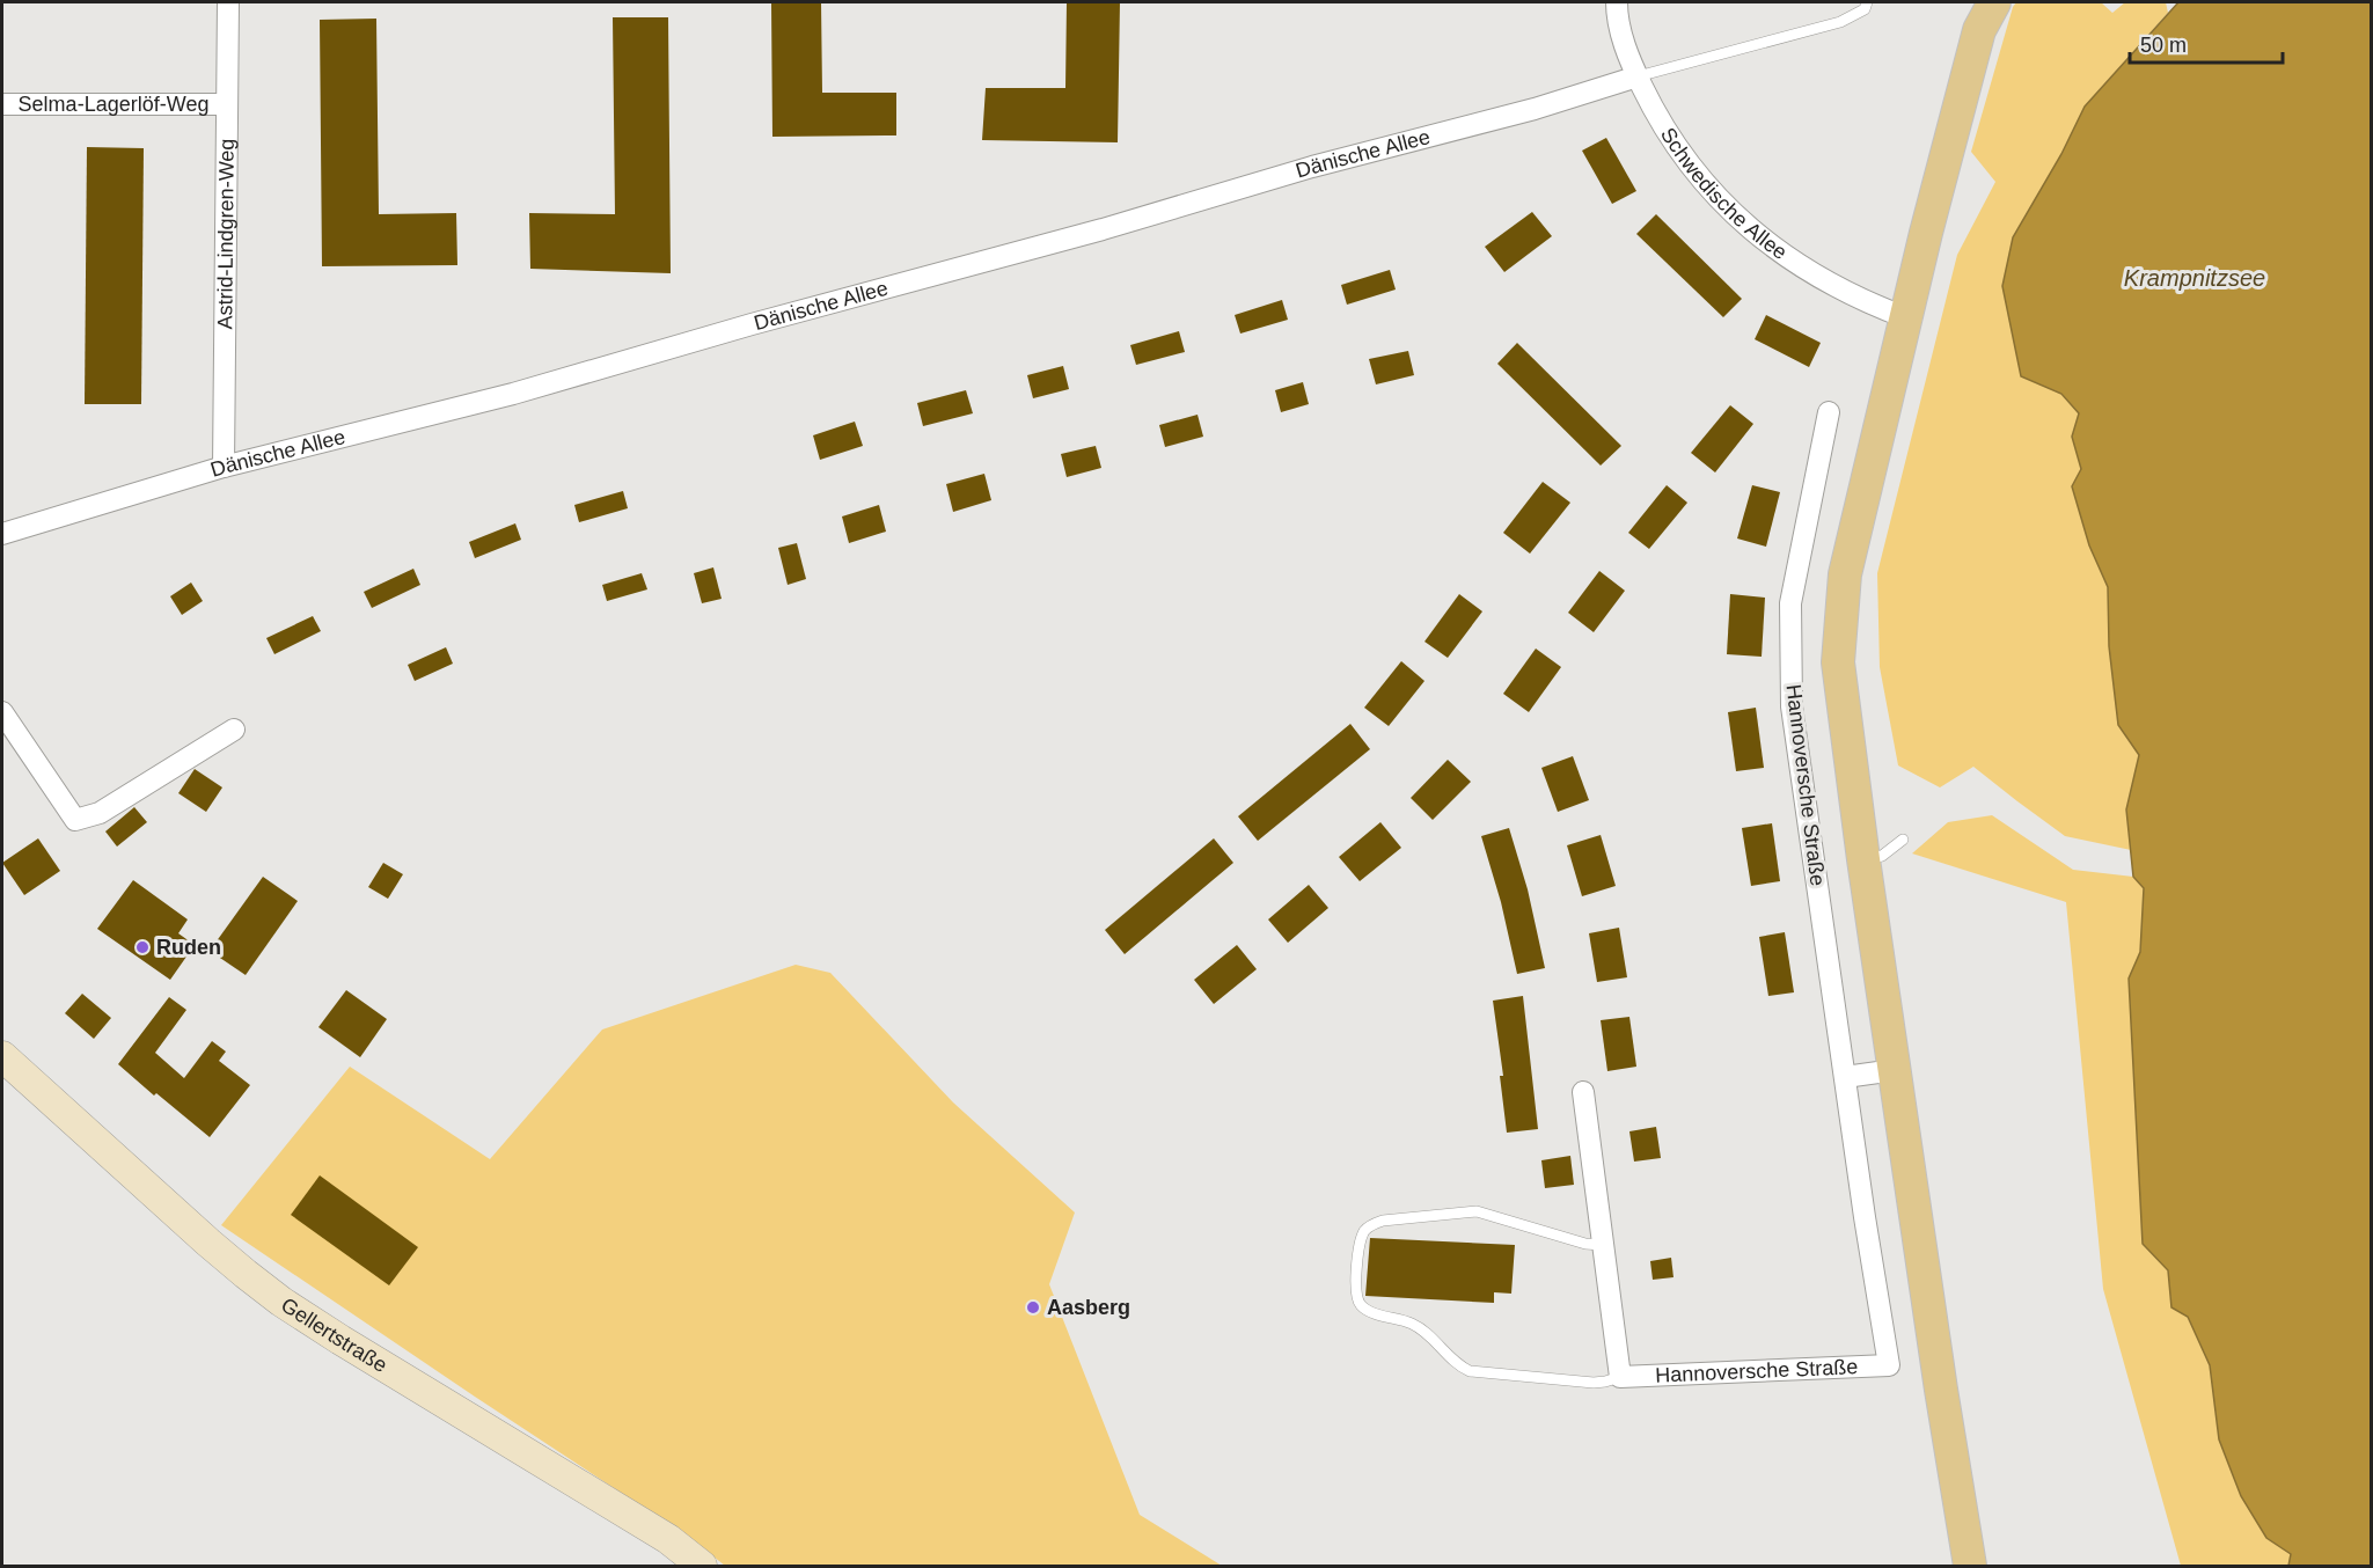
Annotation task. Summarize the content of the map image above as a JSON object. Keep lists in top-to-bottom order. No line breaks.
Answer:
{"streets":{"street":["Selma-Lagerlöf-Weg","Dänische Allee","Schwedische Allee","Astrid-Lindgren-Weg","Hannoversche Straße","Gellertstraße"]},"crossings":[["Selma-Lagerlöf-Weg","Astrid-Lindgren-Weg"],["Dänische Allee","Schwedische Allee"],["Dänische Allee","Astrid-Lindgren-Weg"]],"water":["Krampnitzsee"],"places":["Ruden","Aasberg"],"scale_bar":"50 m"}
